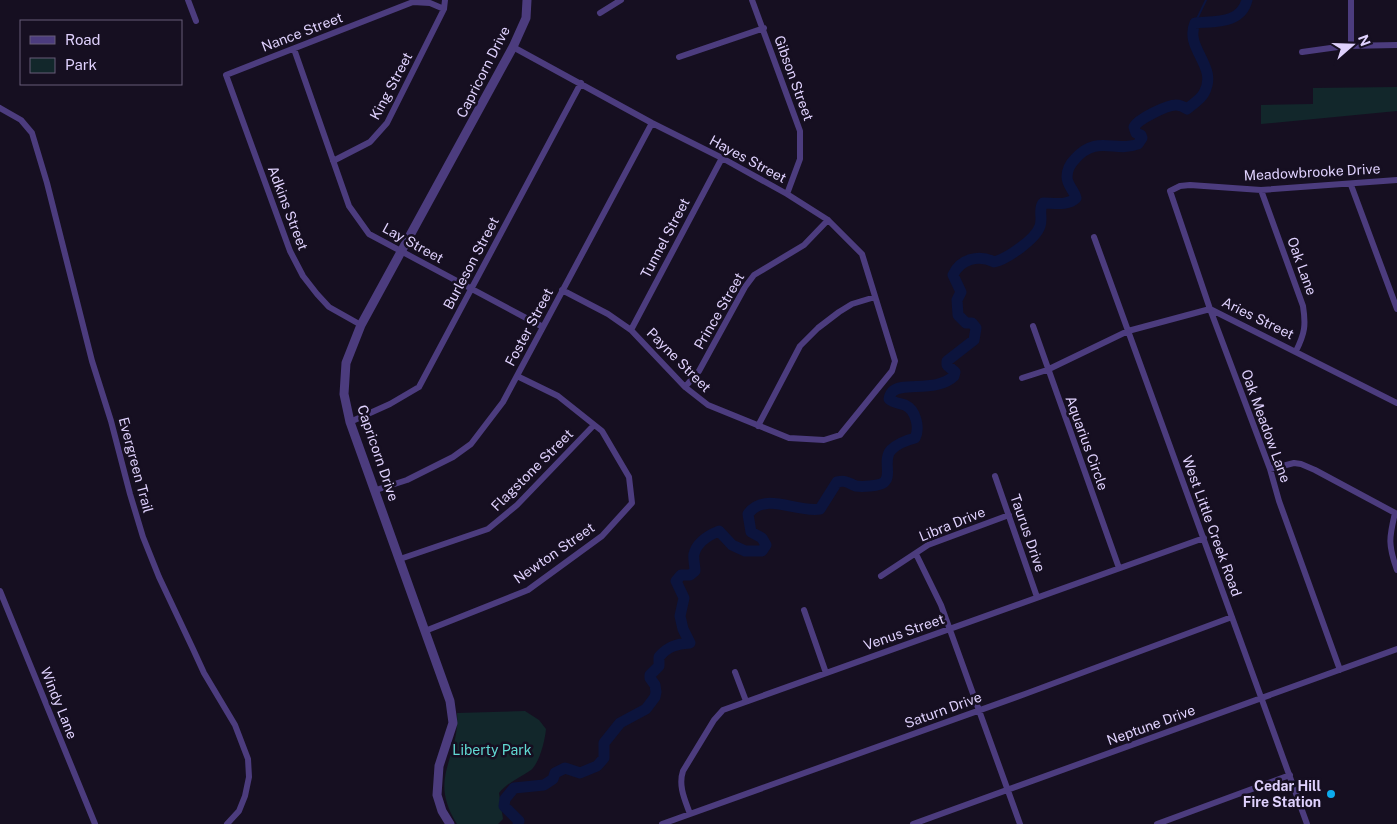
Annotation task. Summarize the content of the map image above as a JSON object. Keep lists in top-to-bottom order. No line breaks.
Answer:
{"streets":{"street":["Nance Street","Capricorn Drive","Gibson Street","King Street","Hayes Street","Meadowbrooke Drive","Adkins Street","Tunnel Street","Lay Street","Burleson Street","Oak Lane","Prince Street","Aries Street","Foster Street","Payne Street","Oak Meadow Lane","Aquarius Circle","Evergreen Trail","Flagstone Street","Libra Drive","West Little Creek Road","Taurus Drive","Newton Street","Venus Street","Windy Lane","Saturn Drive","Neptune Drive"]},"crossings":[["Nance Street","King Street"],["Nance Street","Adkins Street"],["Nance Street","Lay Street"],["Capricorn Drive","Hayes Street"],["Capricorn Drive","Adkins Street"],["Capricorn Drive","Lay Street"],["Capricorn Drive","Burleson Street"],["Capricorn Drive","Foster Street"],["Capricorn Drive","Flagstone Street"],["Capricorn Drive","Newton Street"],["Gibson Street","Hayes Street"],["King Street","Lay Street"],["Hayes Street","Tunnel Street"],["Hayes Street","Burleson Street"],["Hayes Street","Prince Street"],["Hayes Street","Foster Street"],["Hayes Street","Payne Street"],["Meadowbrooke Drive","Oak Lane"],["Meadowbrooke Drive","Oak Meadow Lane"],["Tunnel Street","Payne Street"],["Lay Street","Burleson Street"],["Lay Street","Foster Street"],["Oak Lane","Aries Street"],["Prince Street","Payne Street"],["Aries Street","Oak Meadow Lane"],["Aries Street","Aquarius Circle"],["Aries Street","West Little Creek Road"],["Foster Street","Payne Street"],["Oak Meadow Lane","Neptune Drive"],["Aquarius Circle","Venus Street"],["Flagstone Street","Newton Street"],["Libra Drive","Taurus Drive"],["West Little Creek Road","Venus Street"],["West Little Creek Road","Saturn Drive"],["West Little Creek Road","Neptune Drive"],["Taurus Drive","Venus Street"],["Venus Street","Saturn Drive"]],"parks":["Liberty Park"],"places":["Cedar Hill Fire Station"],"legend":["Road","Park"],"north":"right"}
